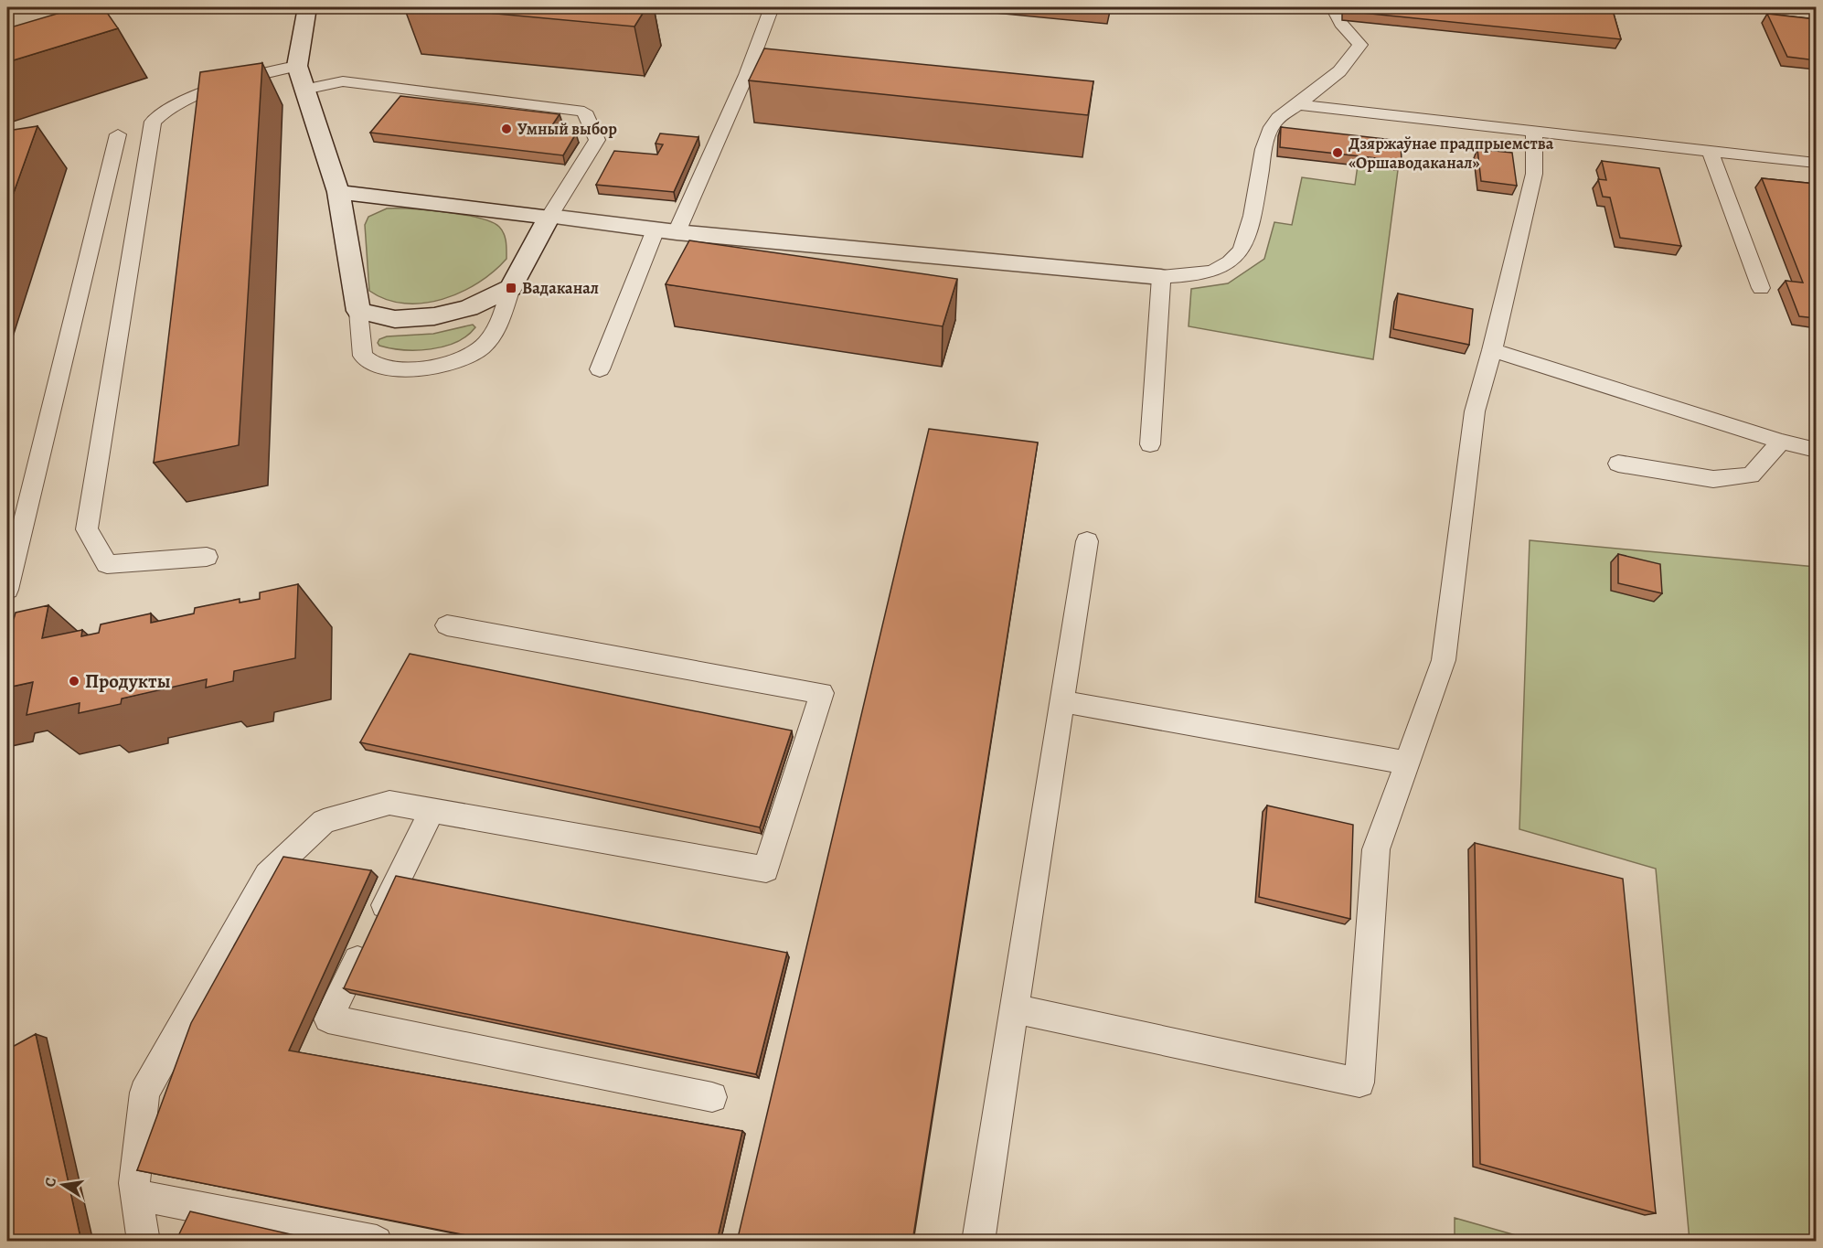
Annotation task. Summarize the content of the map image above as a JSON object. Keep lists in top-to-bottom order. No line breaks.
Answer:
{"places":{"other":["Умный выбор","Дзяржаўнае прадпрыемства «Оршаводаканал»","Продукты"],"transit":["Вадаканал"]},"north":"left"}
